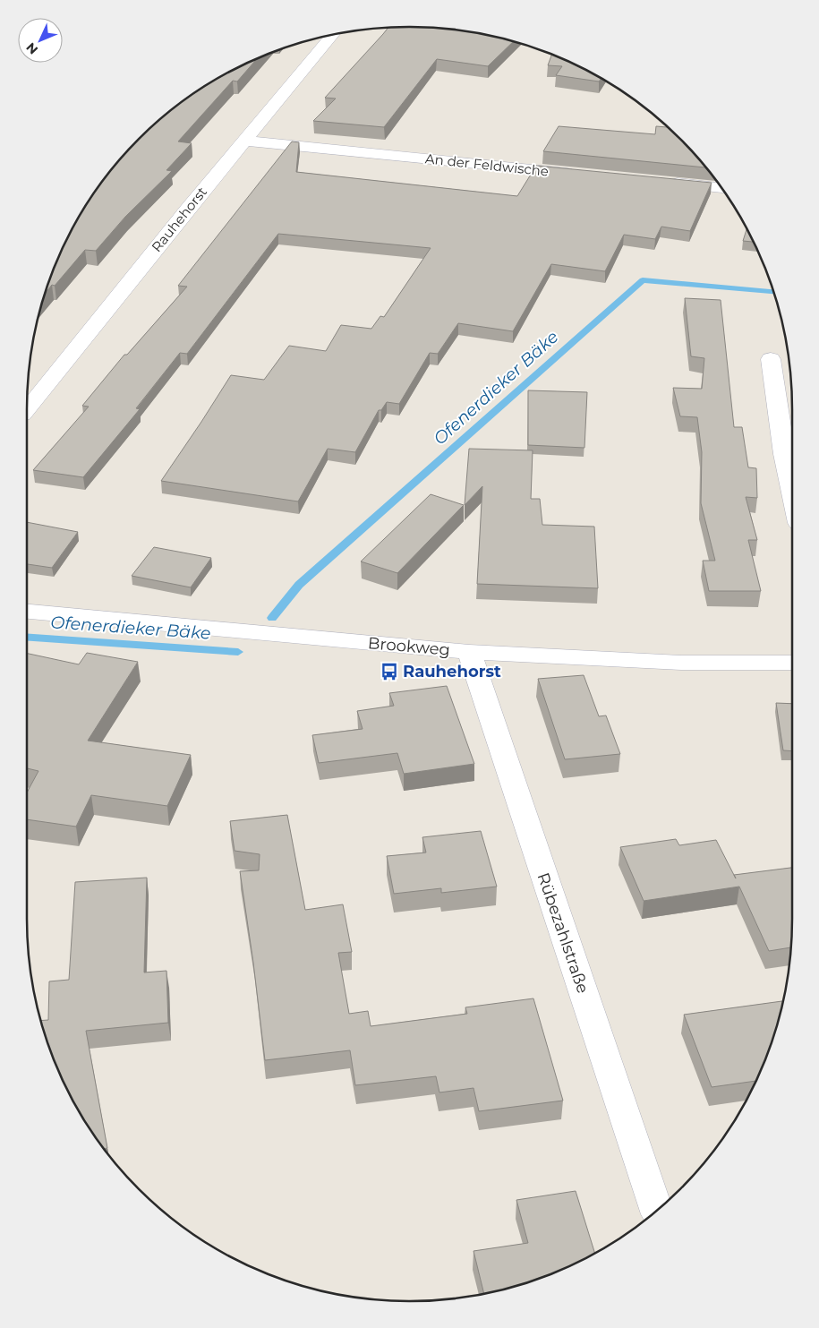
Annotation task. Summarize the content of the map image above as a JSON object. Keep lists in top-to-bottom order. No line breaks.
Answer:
{"streets":{"street":["An der Feldwische","Rauhehorst","Brookweg","Rübezahlstraße"]},"crossings":[["An der Feldwische","Rauhehorst"],["Brookweg","Rübezahlstraße"]],"water":["Ofenerdieker Bäke"],"places":{"bus stop":["Rauhehorst"]},"north":"bottom left"}
